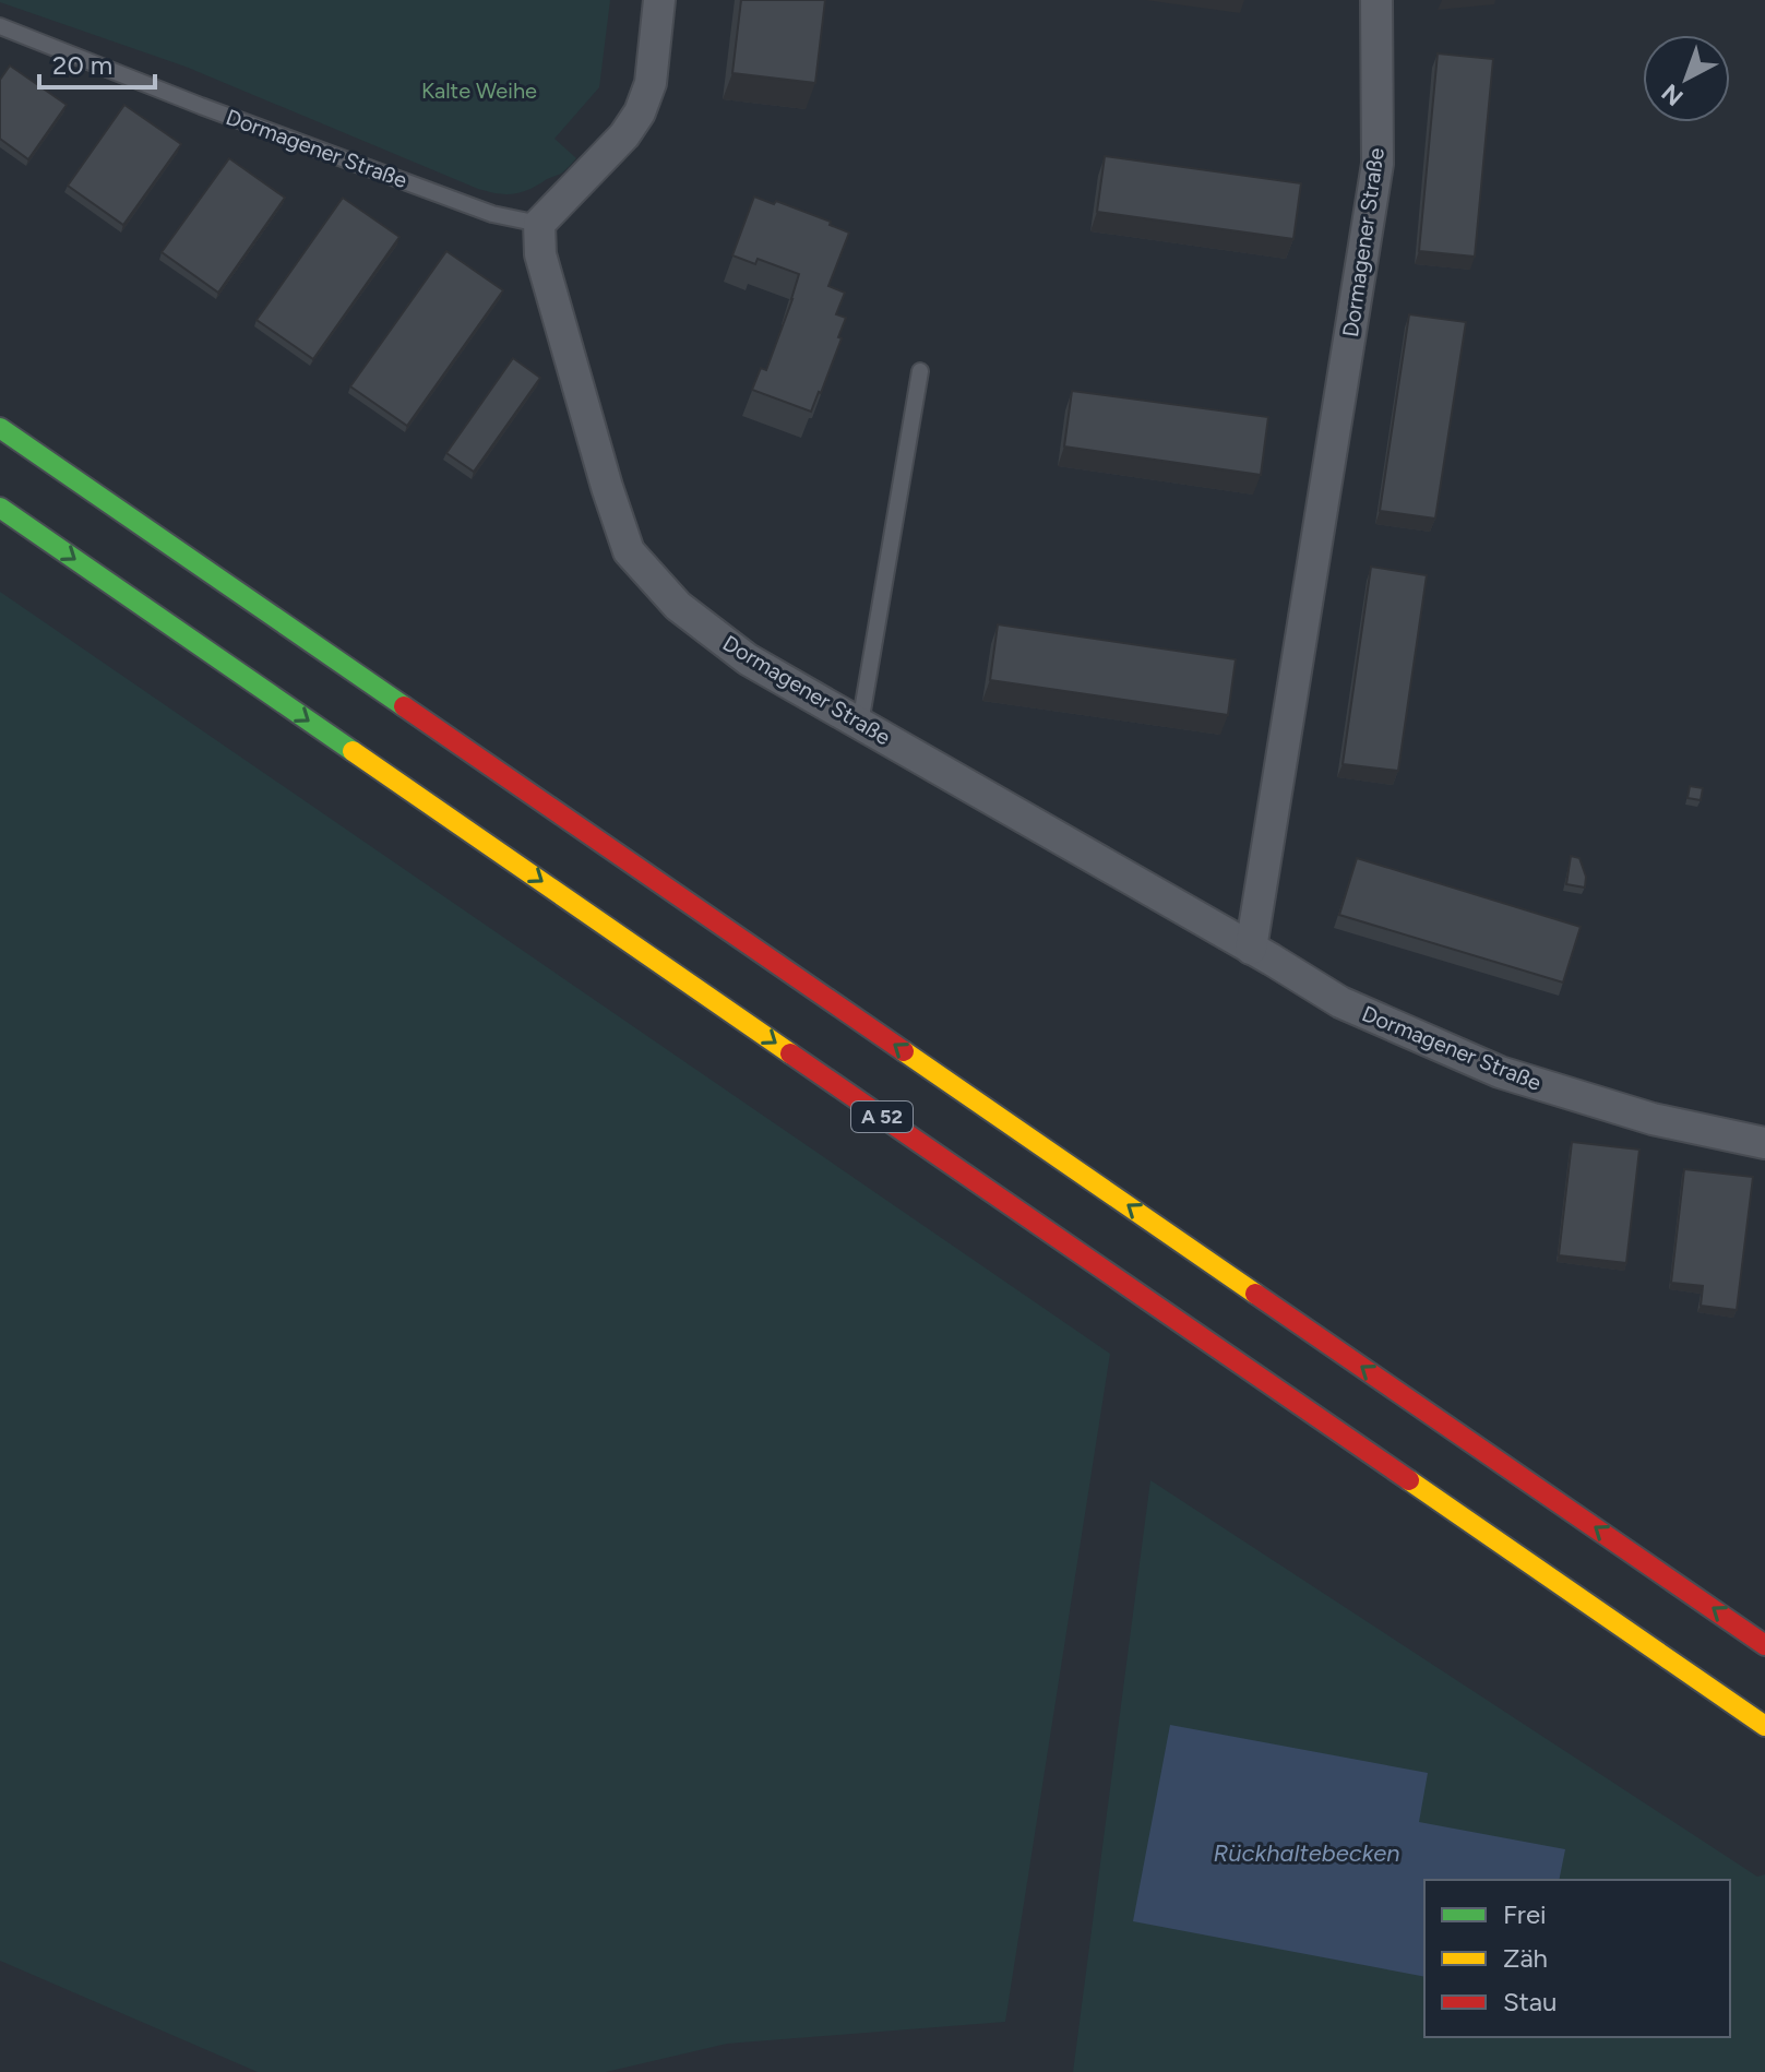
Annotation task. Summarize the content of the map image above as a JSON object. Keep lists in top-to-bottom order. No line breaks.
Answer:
{"streets":{"highway":["A 52"],"street":["Dormagener Straße"]},"water":["Rückhaltebecken"],"parks":["Kalte Weihe"],"legend":["Frei","Zäh","Stau"],"scale_bar":"20 m","north":"bottom left"}
